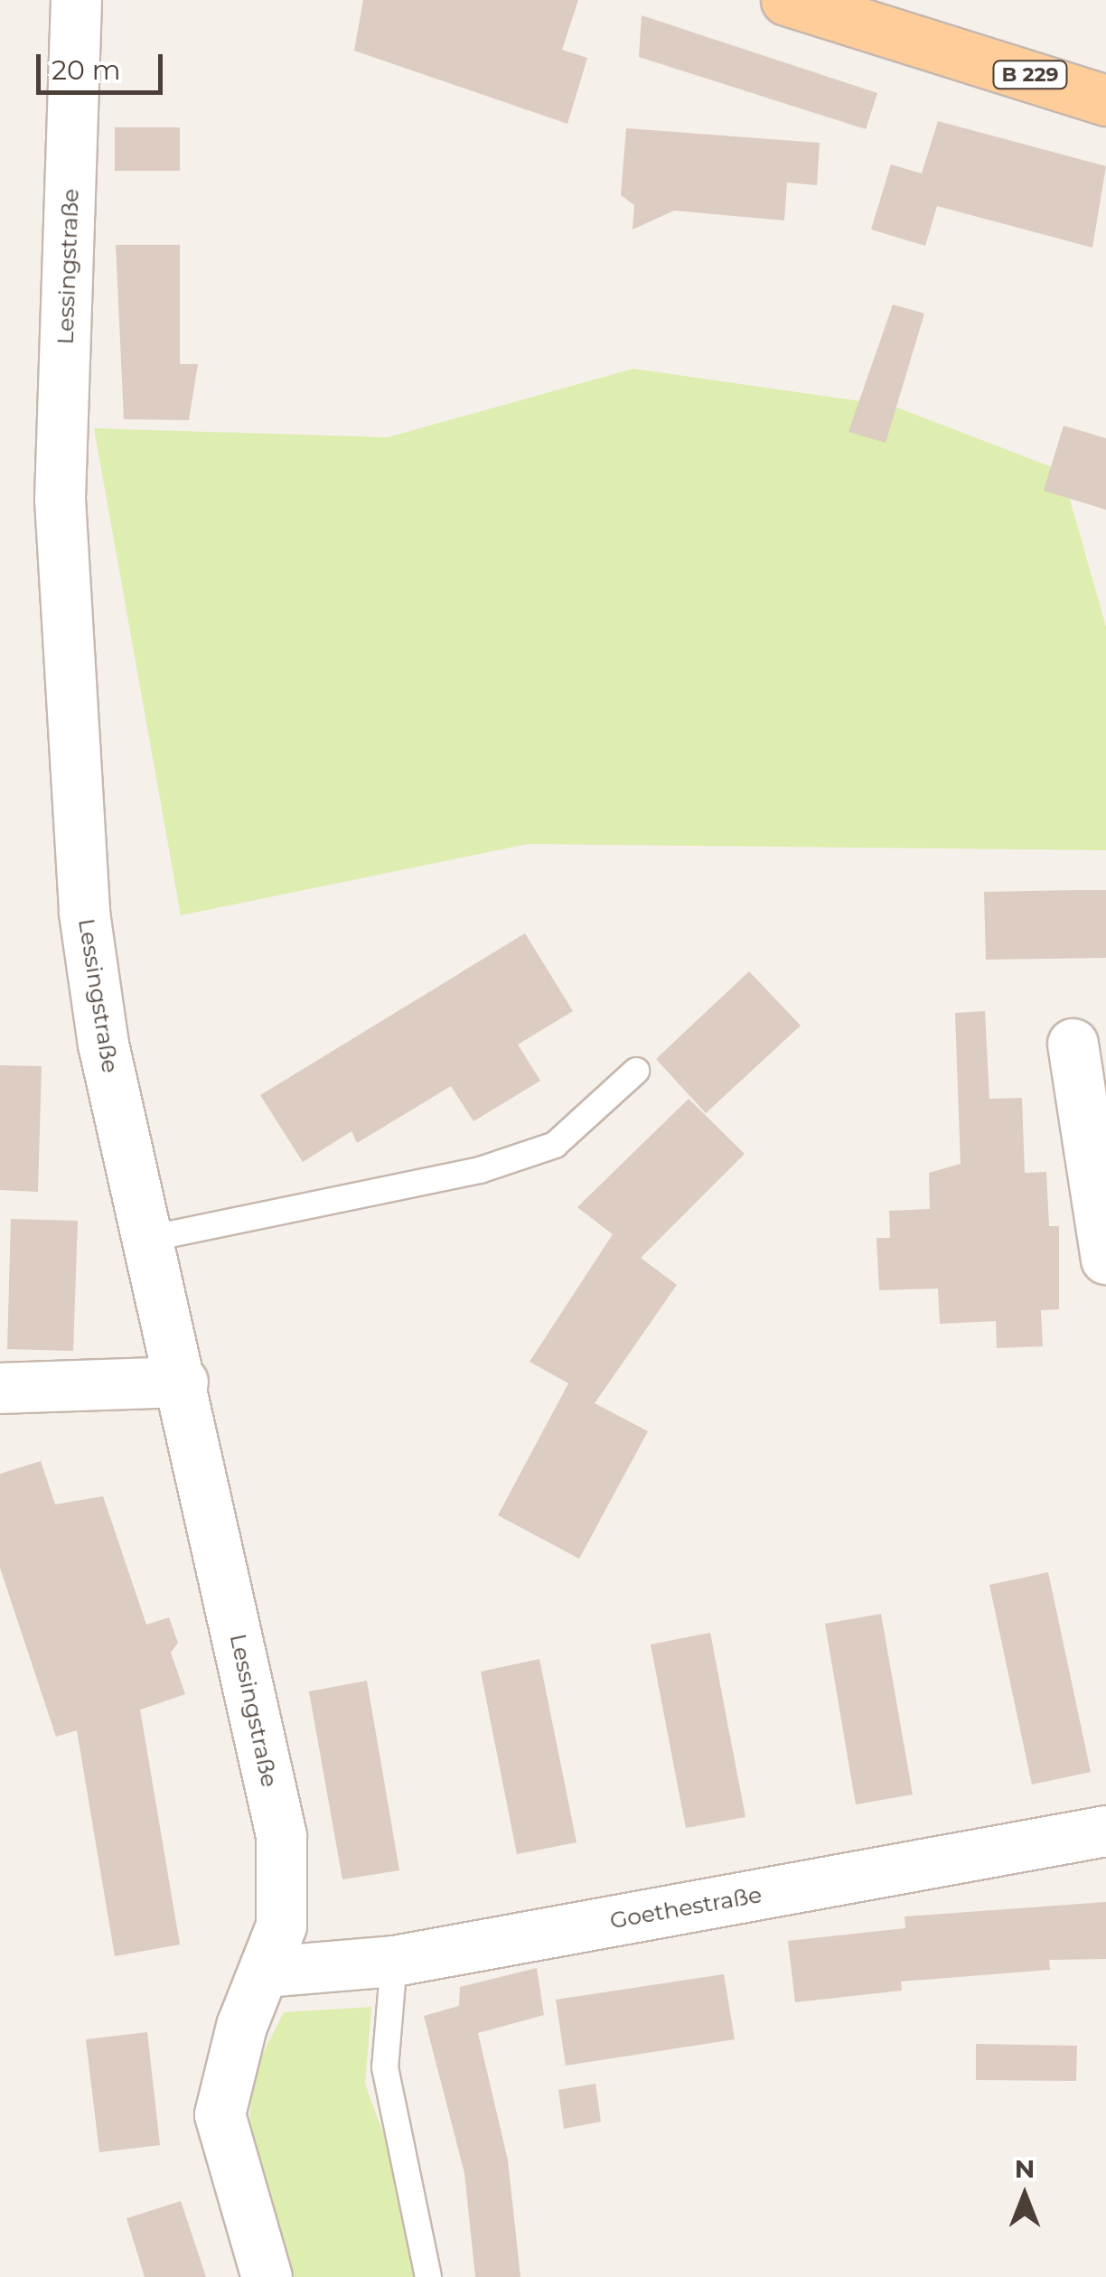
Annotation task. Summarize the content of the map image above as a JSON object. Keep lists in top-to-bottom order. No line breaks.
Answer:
{"streets":{"main road":["B 229"],"street":["Lessingstraße","Goethestraße"]},"crossings":[["Lessingstraße","Goethestraße"]],"scale_bar":"20 m","north":"top"}
